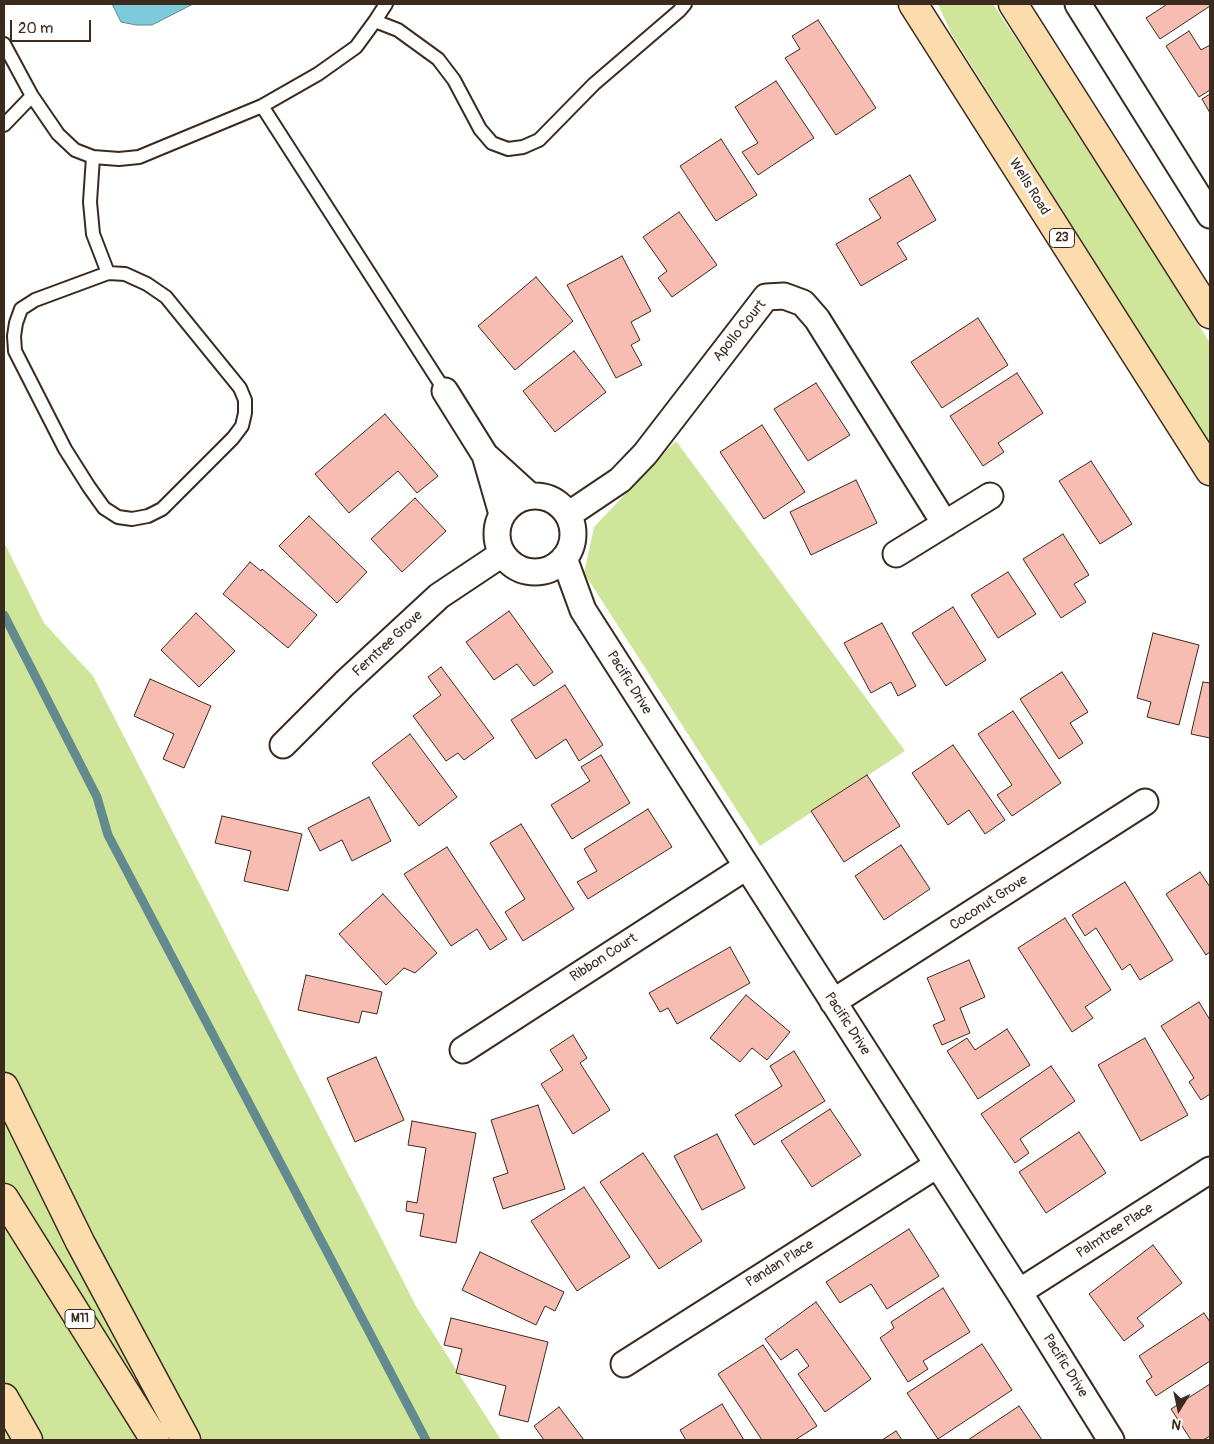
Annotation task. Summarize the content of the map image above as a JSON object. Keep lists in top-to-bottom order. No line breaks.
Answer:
{"streets":{"main road":["Wells Road","23","M11"],"street":["Apollo Court","Ferntree Grove","Pacific Drive","Coconut Grove","Ribbon Court","Palmtree Place","Pandan Place"]},"crossings":[["Apollo Court","Ferntree Grove"],["Apollo Court","Pacific Drive"],["Ferntree Grove","Pacific Drive"],["Pacific Drive","Coconut Grove"],["Pacific Drive","Ribbon Court"],["Pacific Drive","Palmtree Place"],["Pacific Drive","Pandan Place"]],"scale_bar":"20 m","north":"bottom"}
